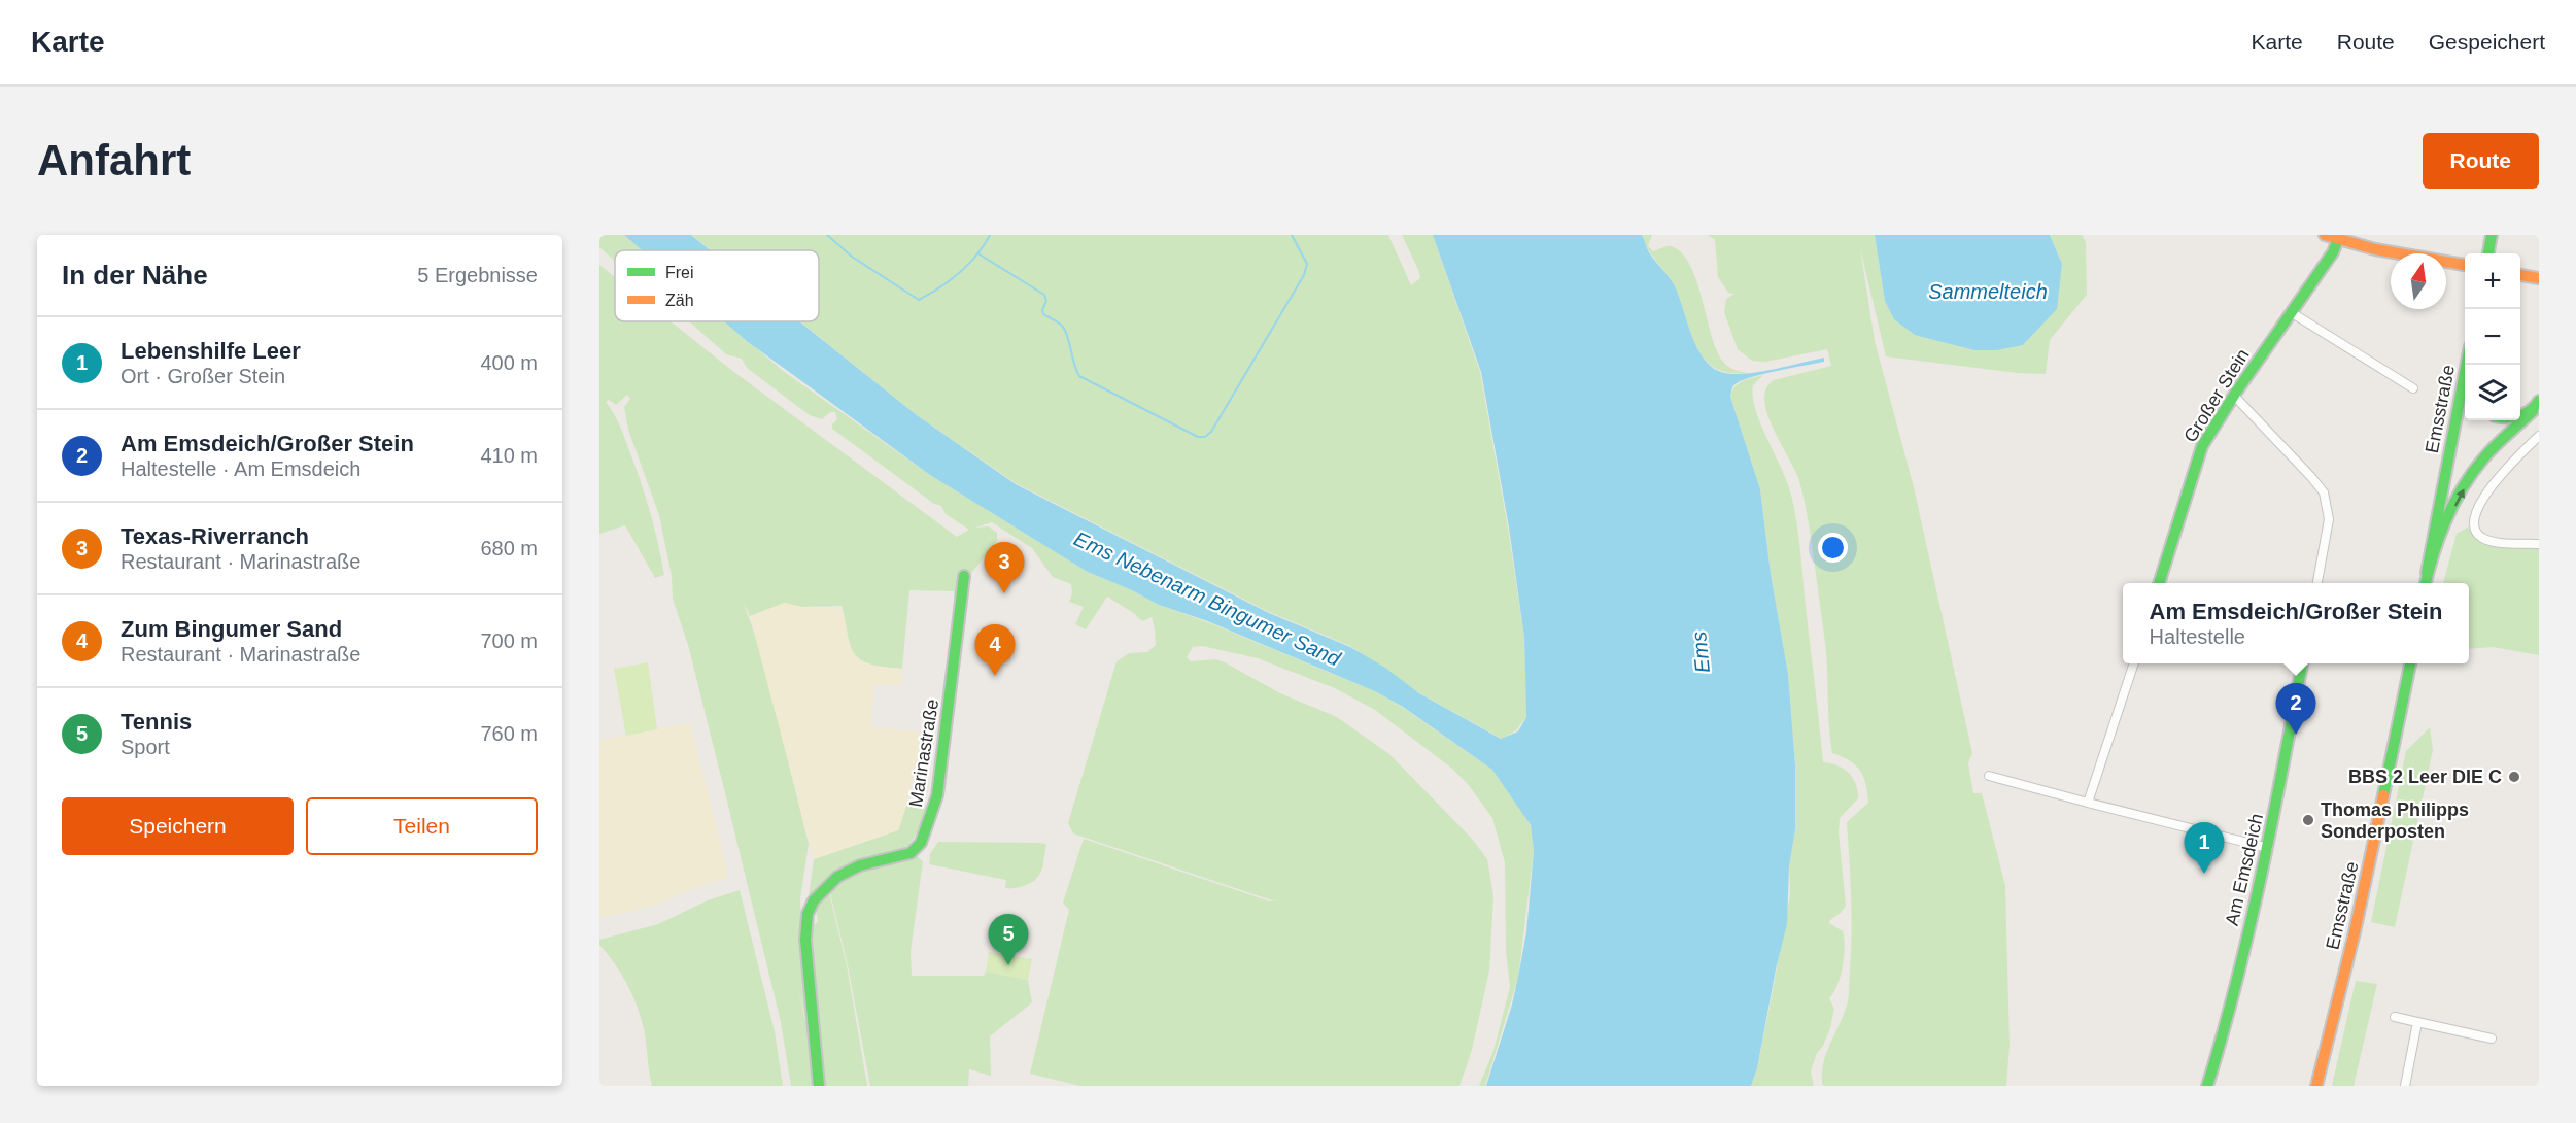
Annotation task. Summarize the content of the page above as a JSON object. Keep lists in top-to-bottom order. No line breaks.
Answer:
{"streets":{"main road":["Großer Stein","Emsstraße","Marinastraße","Am Emsdeich"]},"water":["Sammelteich","Ems Nebenarm Bingumer Sand","Ems"],"places":["BBS 2 Leer DIE C","Thomas Philipps Sonderposten"],"legend":["Frei","Zäh"],"north":"top","page":{"header":"Karte","nav":["Karte","Route","Gespeichert"],"buttons":["Route",["Speichern","Teilen"]],"title":"Anfahrt","heading":["In der Nähe","5 Ergebnisse"],"map_buttons":["+","−"],"list":[{"mark":"1","name":"Lebenshilfe Leer","note":"Ort · Großer Stein","value":"400 m"},{"mark":"2","name":"Am Emsdeich/Großer Stein","note":"Haltestelle · Am Emsdeich","value":"410 m"},{"mark":"3","name":"Texas-Riverranch","note":"Restaurant · Marinastraße","value":"680 m"},{"mark":"4","name":"Zum Bingumer Sand","note":"Restaurant · Marinastraße","value":"700 m"},{"mark":"5","name":"Tennis","note":"Sport","value":"760 m"}],"pins":["3","4","2","1","5"],"popup":["Am Emsdeich/Großer Stein","Haltestelle"]}}
